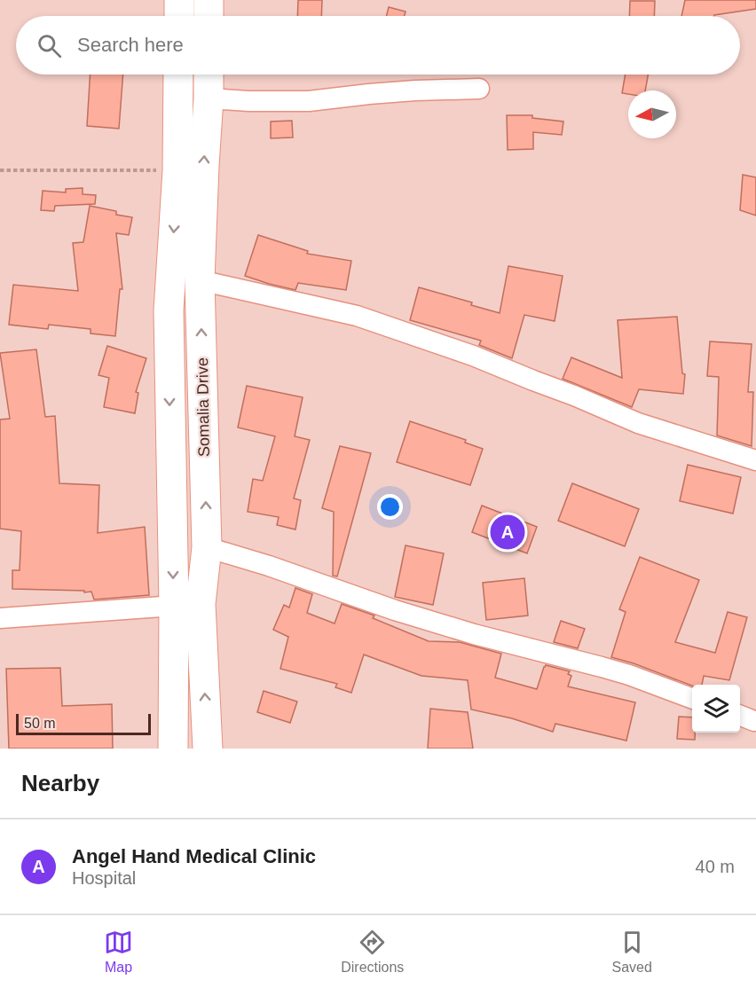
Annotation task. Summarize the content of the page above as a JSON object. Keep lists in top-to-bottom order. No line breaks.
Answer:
{"streets":{"main road":["Somalia Drive"]},"scale_bar":"50 m","north":"left","page":{"search":"Search here","pins":"A","scale":"50 m","heading":"Nearby","list":[{"mark":"A","name":"Angel Hand Medical Clinic","note":"Hospital","value":"40 m"}],"nav":["Map","Directions","Saved"]}}
